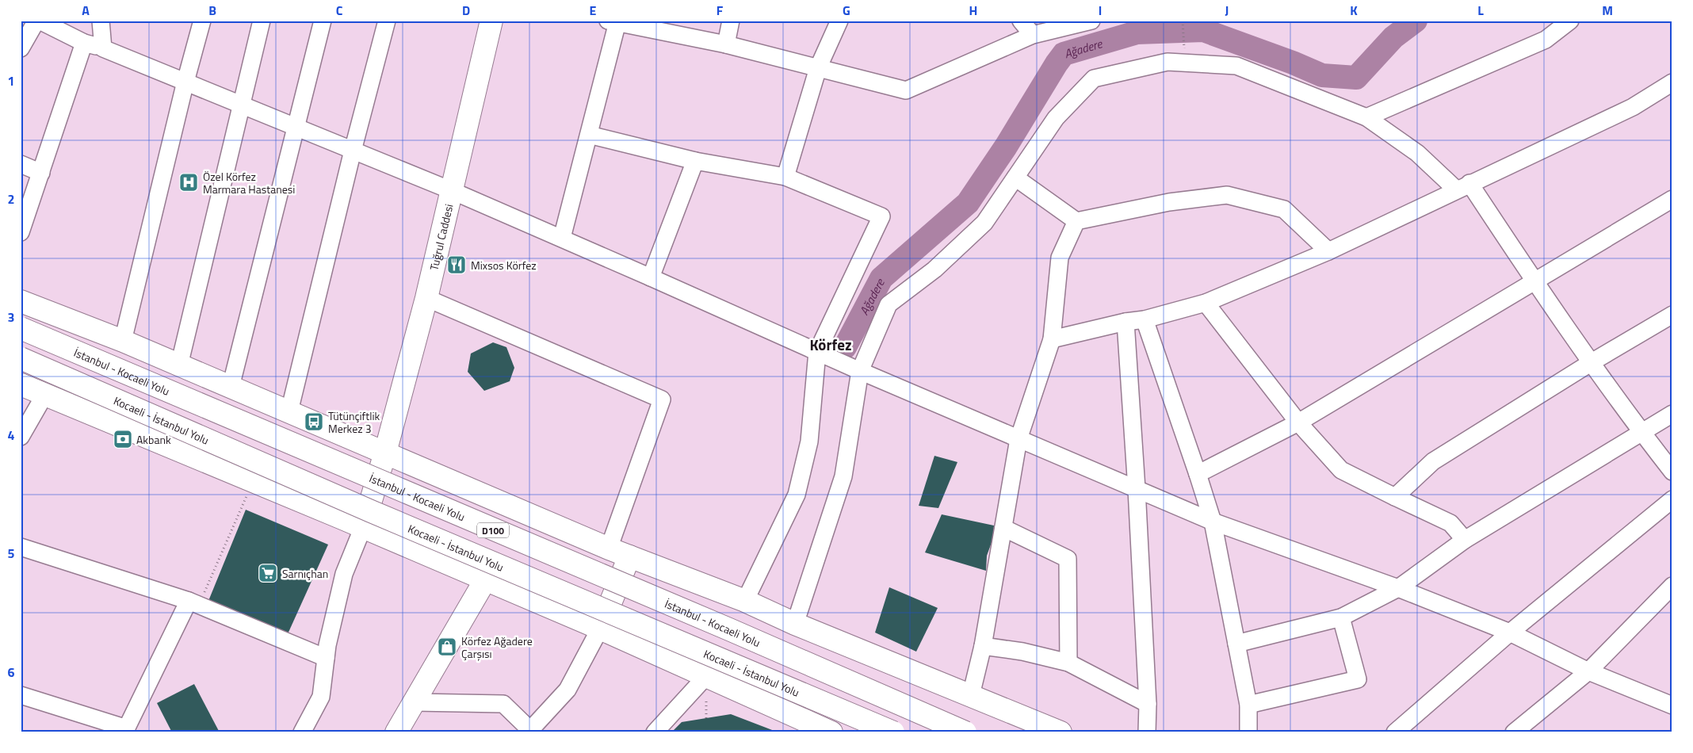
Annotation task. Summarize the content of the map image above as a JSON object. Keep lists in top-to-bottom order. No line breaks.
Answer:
{"streets":{"main road":["Tuğrul Caddesi","İstanbul - Kocaeli Yolu","Kocaeli - İstanbul Yolu","D100"]},"districts":["Körfez"],"water":["Ağadere"],"places":{"hospital":["Özel Körfez Marmara Hastanesi"],"restaurant":["Mixsos Körfez"],"bus stop":["Tütünçiftlik Merkez 3"],"bank":["Akbank"],"supermarket":["Sarnıçhan"],"shop":["Körfez Ağadere Çarşısı"]},"grid":{"columns":["A","B","C","D","E","F","G","H","I","J","K","L","M"],"rows":["1","2","3","4","5","6"]}}
